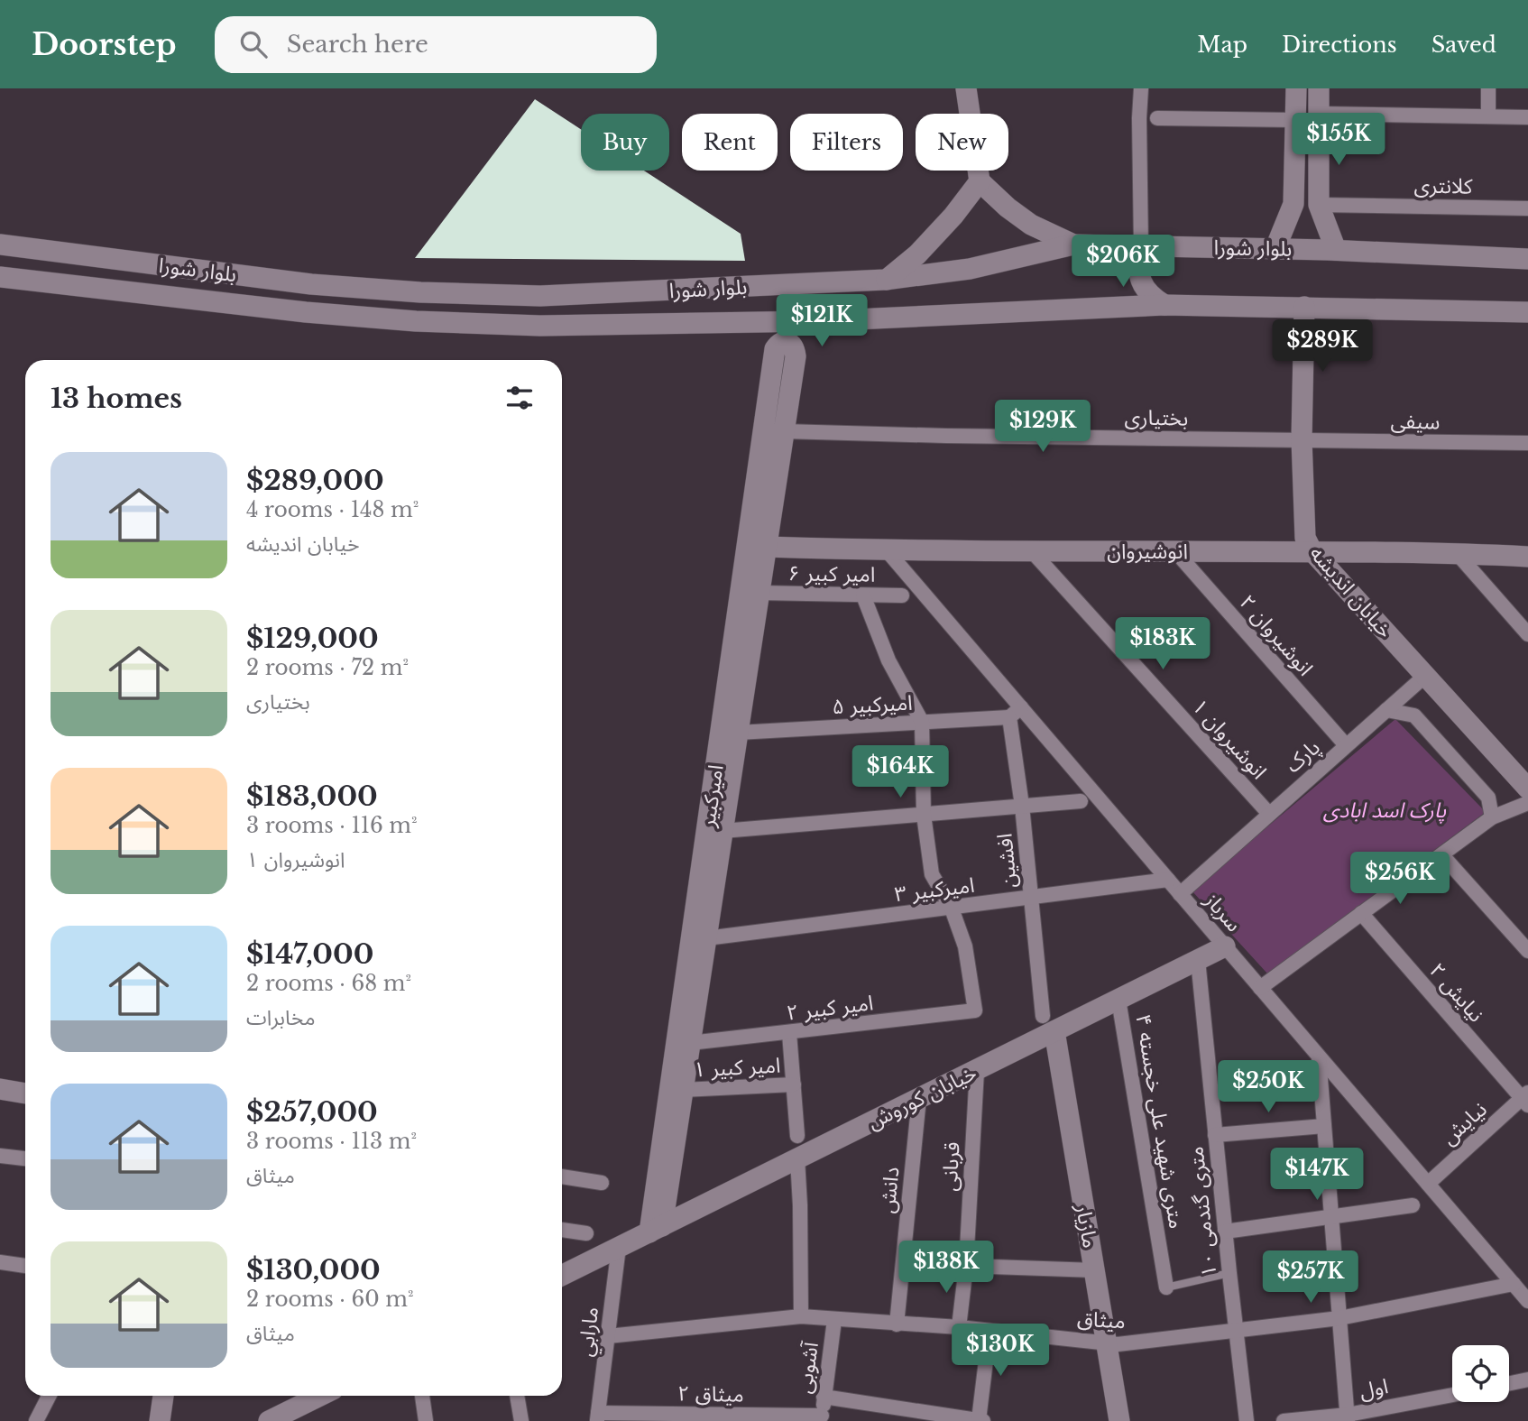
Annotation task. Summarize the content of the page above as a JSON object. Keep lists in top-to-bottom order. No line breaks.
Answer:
{"streets":{"main road":["بلوار شورا","انوشیروان","خیابان اندیشه","امیرکبیر","خیابان کوروش","مازیار"],"street":["کلانتری","بختیاری","سیفی","امیر کبیر ۶","انوشیروان ۲","امیرکبیر ۵","انوشیروان ۱","پارک","افشین","امیرکبیر ۳","سرباز","نیایش ۲","امیر کبیر ۲","امیر کبیر ۱","۴ متری شهید علی خجسته","نیایش","قربانی","دانش","۱۰ متری گندمی","میثاق","مارابي","آشوبی","اول","میثاق ۲"]},"crossings":[["بلوار شورا","خیابان اندیشه"],["بختیاری","سیفی"],["بختیاری","خیابان اندیشه"],["بختیاری","امیرکبیر"],["سیفی","خیابان اندیشه"],["انوشیروان","خیابان اندیشه"],["انوشیروان","انوشیروان ۲"],["انوشیروان","انوشیروان ۱"],["انوشیروان","امیرکبیر"],["انوشیروان","سرباز"],["امیر کبیر ۶","امیرکبیر"],["خیابان اندیشه","پارک"],["انوشیروان ۲","پارک"],["امیرکبیر ۵","امیرکبیر"],["امیرکبیر ۵","افشین"],["انوشیروان ۱","پارک"],["پارک","سرباز"],["امیرکبیر","امیرکبیر ۳"],["امیرکبیر","امیر کبیر ۲"],["امیرکبیر","امیر کبیر ۱"],["امیرکبیر","خیابان کوروش"],["افشین","امیرکبیر ۳"],["افشین","خیابان کوروش"],["افشین","مازیار"],["امیرکبیر ۳","سرباز"],["امیرکبیر ۳","امیر کبیر ۲"],["سرباز","خیابان کوروش"],["سرباز","نیایش"],["سرباز","میثاق"],["نیایش ۲","نیایش"],["خیابان کوروش","۴ متری شهید علی خجسته"],["خیابان کوروش","قربانی"],["خیابان کوروش","دانش"],["خیابان کوروش","۱۰ متری گندمی"],["خیابان کوروش","مازیار"],["خیابان کوروش","مارابي"],["قربانی","میثاق"],["دانش","میثاق"],["۱۰ متری گندمی","میثاق"],["مازیار","میثاق"],["میثاق","مارابي"],["میثاق","آشوبی"],["مارابي","میثاق ۲"],["آشوبی","میثاق ۲"]],"parks":["پارک اسد ابادی"],"page":{"header":"Doorstep","search":"Search here","nav":["Map","Directions","Saved"],"price":["$155K","$206K","$121K","$289K","$129K","$183K","$164K","$256K","$250K","$147K","$138K","$257K","$130K"],"chip":["Buy","Rent","Filters","New"],"heading":"13 homes","list":[{"name":"$289,000","note":"4 rooms · 148 m² · خیابان اندیشه"},{"name":"$129,000","note":"2 rooms · 72 m² · بختیاری"},{"name":"$183,000","note":"3 rooms · 116 m² · انوشیروان ۱"},{"name":"$147,000","note":"2 rooms · 68 m² · مخابرات"},{"name":"$257,000","note":"3 rooms · 113 m² · میثاق"},{"name":"$130,000","note":"2 rooms · 60 m² · میثاق"}]}}
